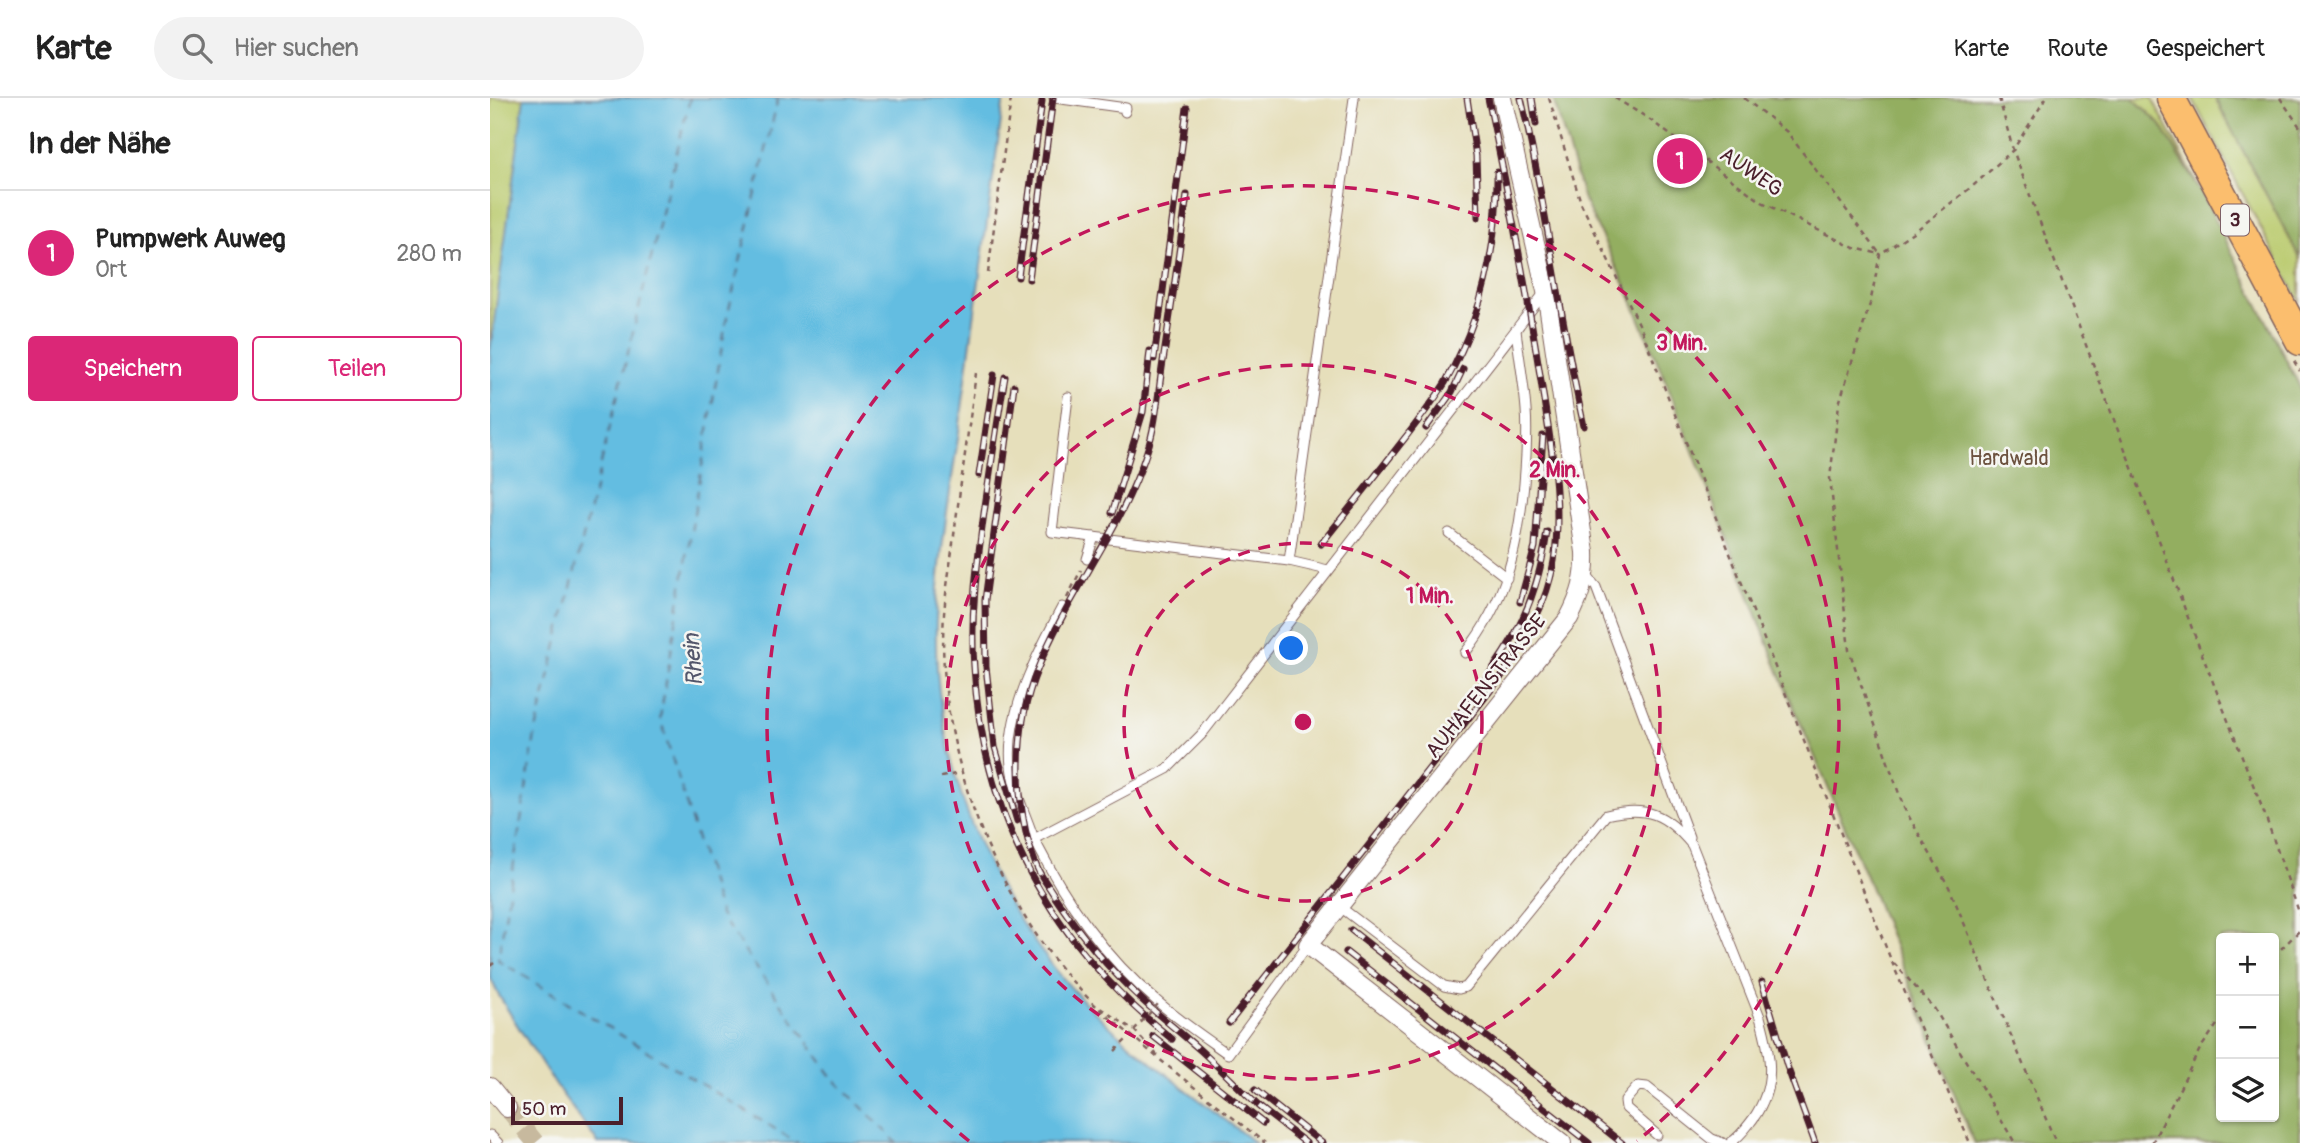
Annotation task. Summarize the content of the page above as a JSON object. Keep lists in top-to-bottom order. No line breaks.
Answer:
{"streets":{"main road":["3"],"street":["AUHAFENSTRASSE"],"path":["AUWEG"]},"water":["Rhein"],"parks":["Hardwald"],"scale_bar":"50 m","page":{"header":"Karte","search":"Hier suchen","nav":["Karte","Route","Gespeichert"],"heading":"In der Nähe","pins":"1","list":[{"mark":"1","name":"Pumpwerk Auweg","note":"Ort","value":"280 m"}],"buttons":["Speichern","Teilen"],"map_buttons":["+","−"],"scale":"50 m"},"rings":["3 Min.","2 Min.","1 Min."]}
